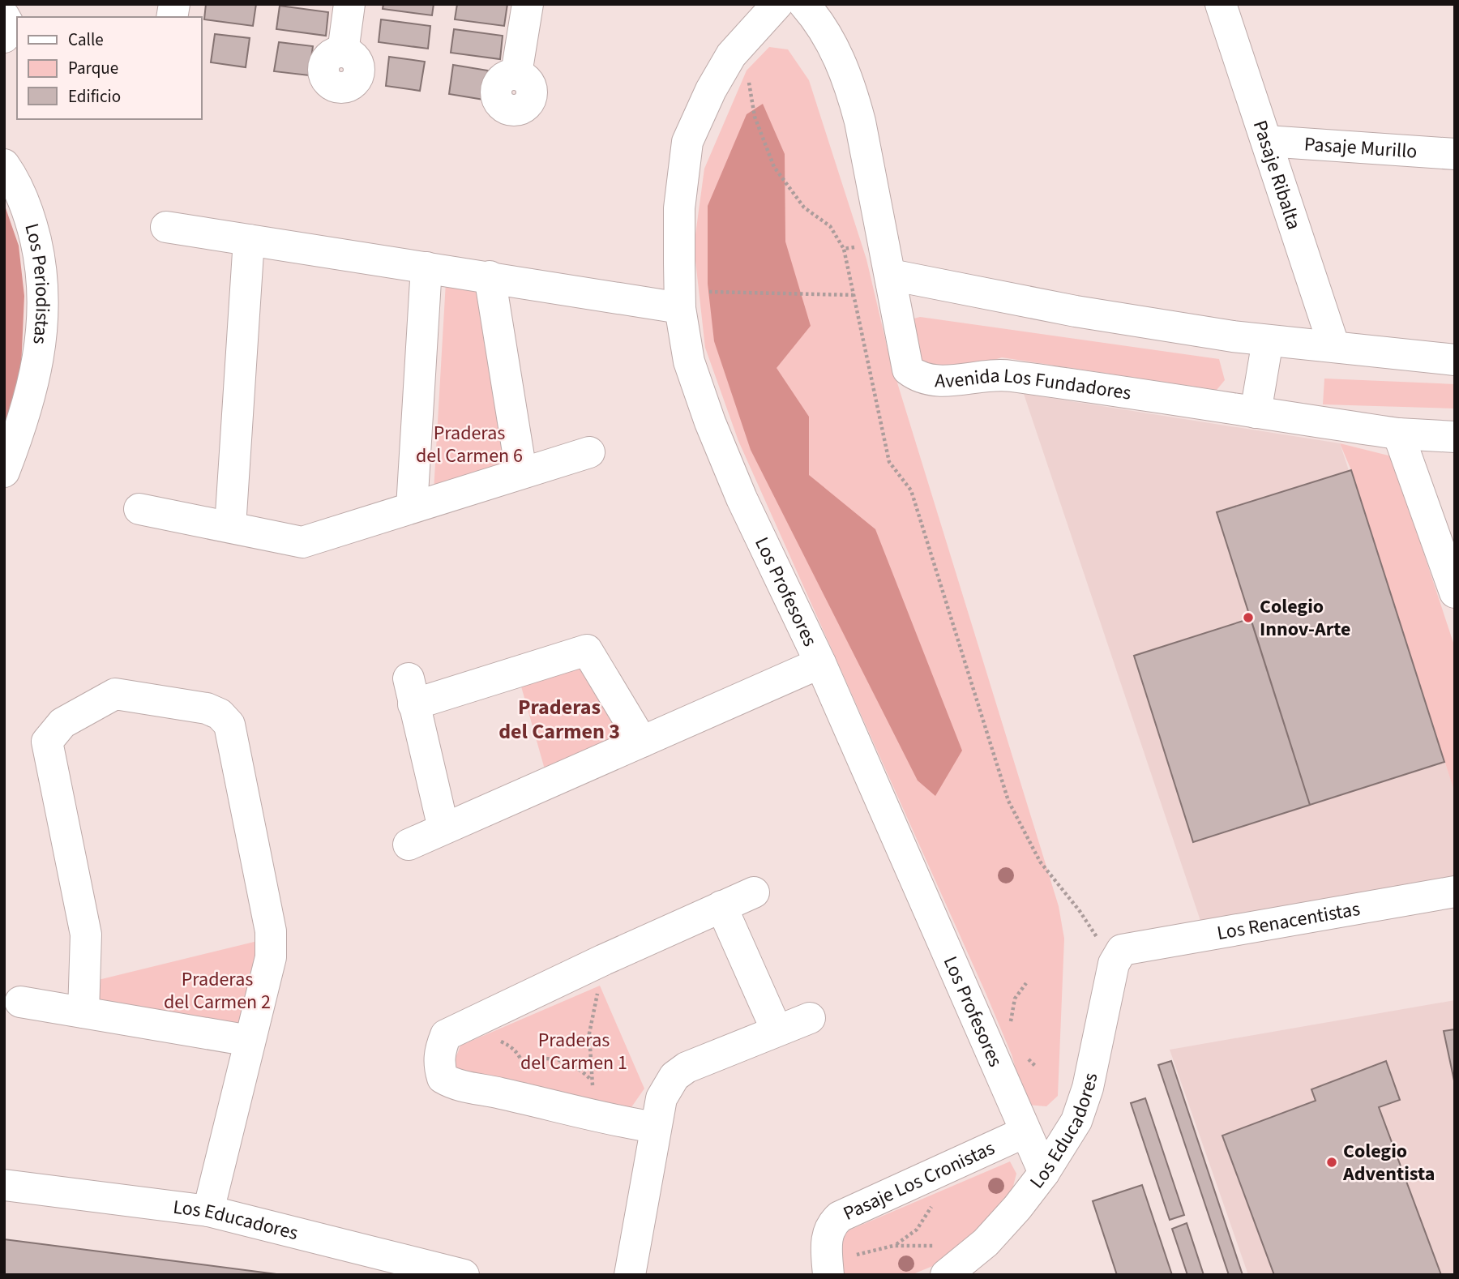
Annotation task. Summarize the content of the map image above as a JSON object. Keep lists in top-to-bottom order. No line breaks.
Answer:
{"streets":{"street":["Pasaje Murillo","Pasaje Ribalta","Los Periodistas","Avenida Los Fundadores","Los Profesores","Los Renacentistas","Los Educadores","Pasaje Los Cronistas"]},"crossings":[["Pasaje Murillo","Pasaje Ribalta"],["Los Profesores","Los Educadores"],["Los Profesores","Pasaje Los Cronistas"],["Los Renacentistas","Los Educadores"]],"districts":["Praderas del Carmen 3"],"parks":["Praderas del Carmen 6","Praderas del Carmen 2","Praderas del Carmen 1"],"places":["Colegio Innov-Arte","Colegio Adventista"],"legend":["Calle","Parque","Edificio"]}
